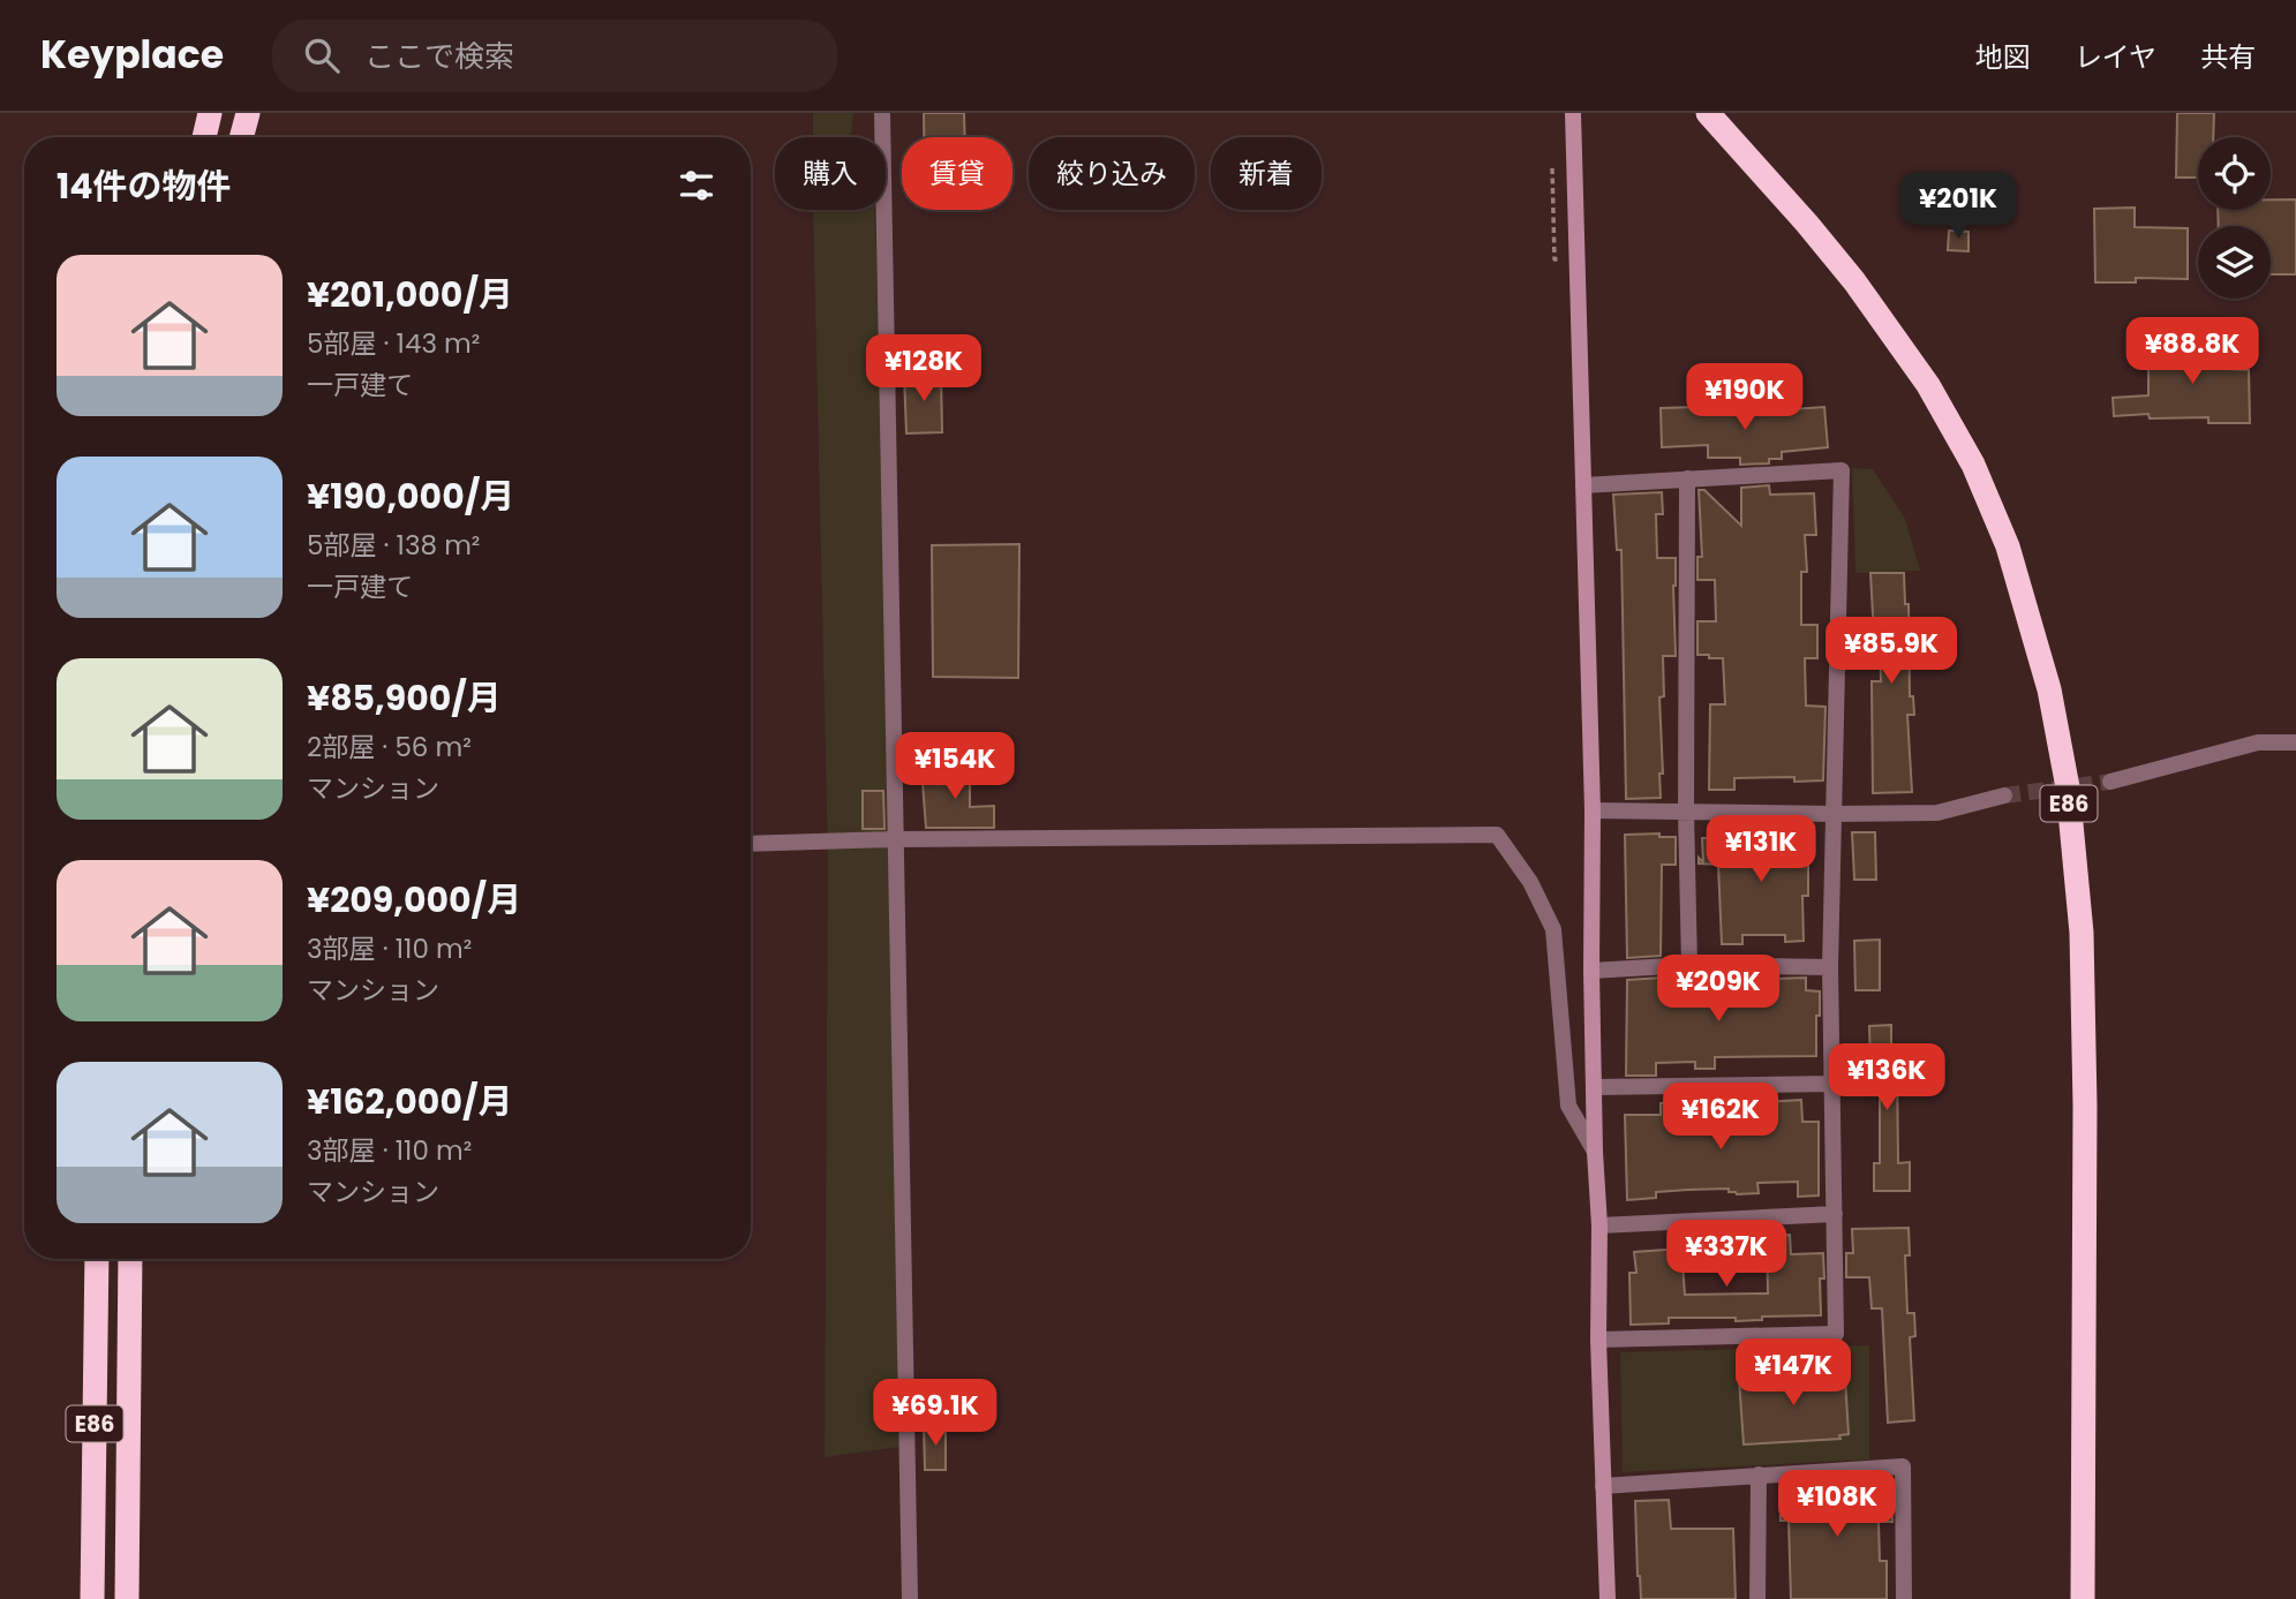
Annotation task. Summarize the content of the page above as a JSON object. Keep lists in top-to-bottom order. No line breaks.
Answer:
{"streets":{"highway":["E86"]},"page":{"header":"Keyplace","search":"ここで検索","nav":["地図","レイヤ","共有"],"chip":["購入","賃貸","絞り込み","新着"],"heading":"14件の物件","price":["¥201K","¥88.8K","¥128K","¥190K","¥85.9K","¥154K","¥131K","¥209K","¥136K","¥162K","¥337K","¥147K","¥69.1K","¥108K"],"list":[{"name":"¥201,000/月","note":"5部屋 · 143 m² · 一戸建て"},{"name":"¥190,000/月","note":"5部屋 · 138 m² · 一戸建て"},{"name":"¥85,900/月","note":"2部屋 · 56 m² · マンション"},{"name":"¥209,000/月","note":"3部屋 · 110 m² · マンション"},{"name":"¥162,000/月","note":"3部屋 · 110 m² · マンション"}]}}
